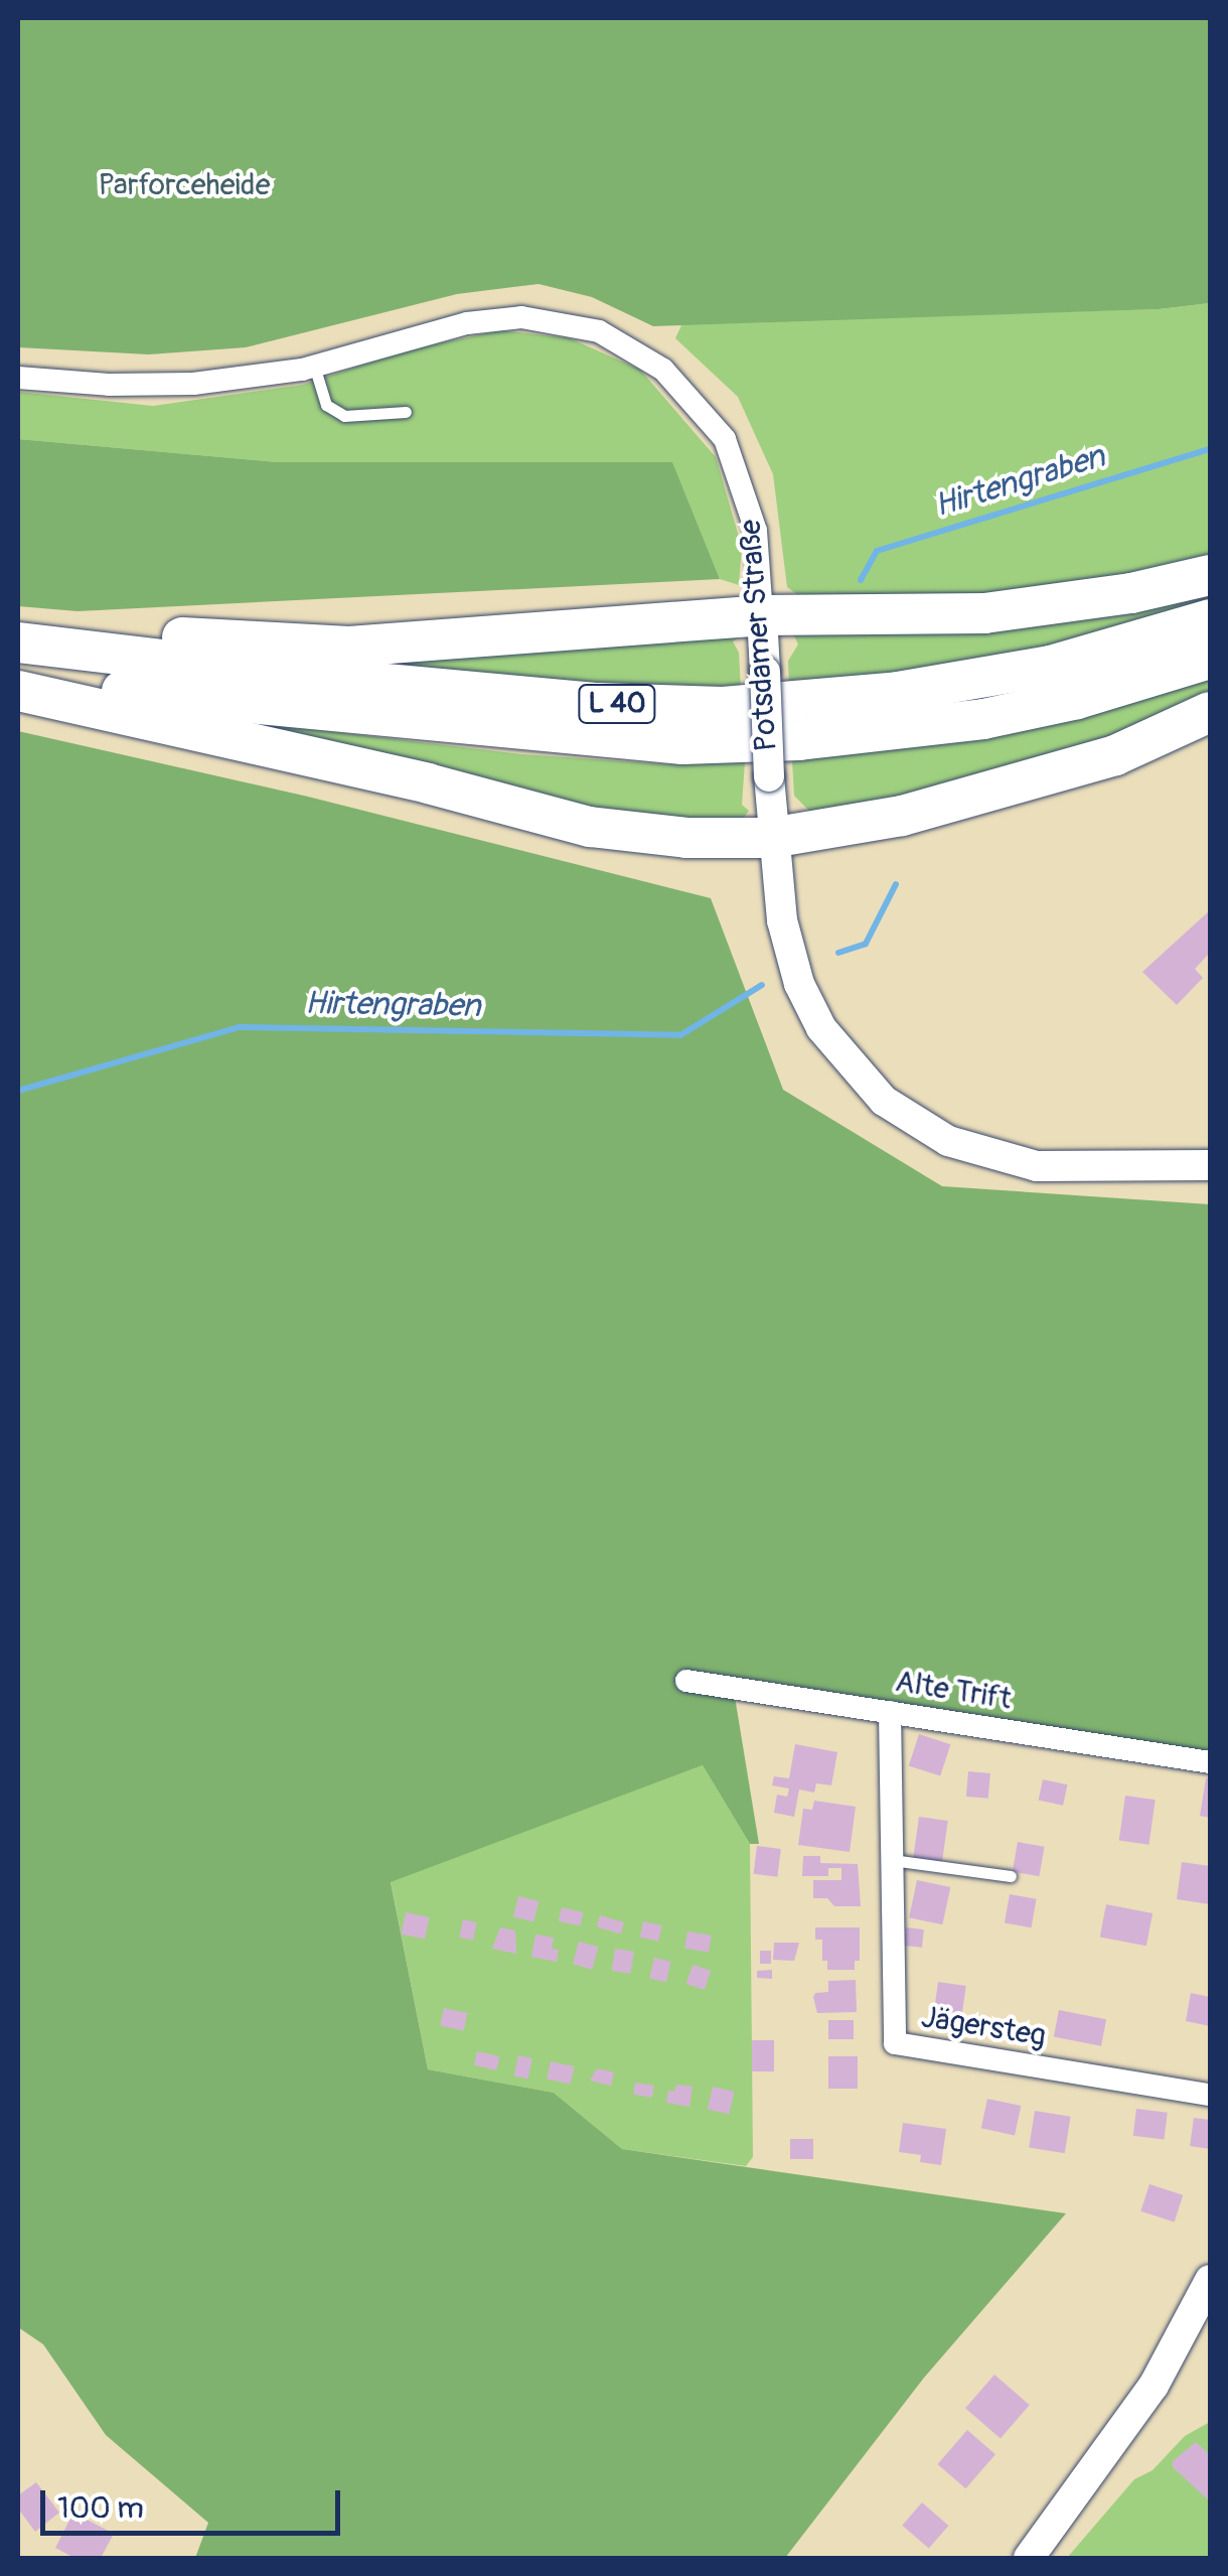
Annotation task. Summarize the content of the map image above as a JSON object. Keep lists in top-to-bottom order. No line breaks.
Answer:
{"streets":{"highway":["L 40"],"street":["Potsdamer Straße","Alte Trift","Jägersteg"]},"crossings":[["Alte Trift","Jägersteg"]],"water":["Hirtengraben"],"parks":["Parforceheide"],"scale_bar":"100 m"}
